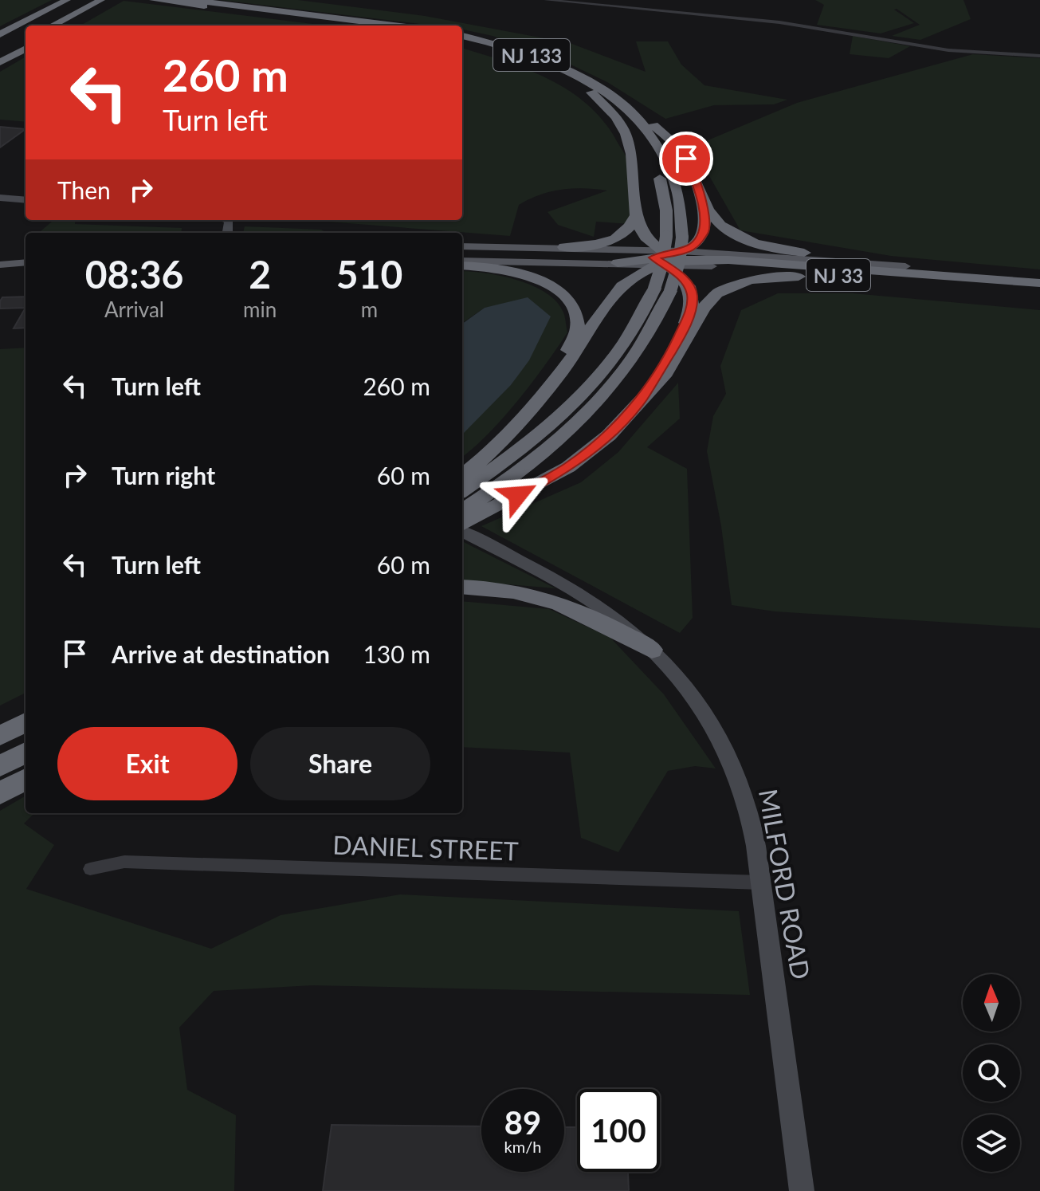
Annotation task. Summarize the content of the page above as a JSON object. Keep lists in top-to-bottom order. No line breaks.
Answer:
{"streets":{"highway":["NJ 133","NJ 33"],"street":["DANIEL STREET","MILFORD ROAD"]},"crossings":[["NJ 133","NJ 33"],["DANIEL STREET","MILFORD ROAD"]],"north":"top","page":{"turn":["260 m","Turn left"],"then":"Then","eta":["08:36","Arrival","2","min","510","m"],"list":[{"name":"Turn left","value":"260 m"},{"name":"Turn right","value":"60 m"},{"name":"Turn left","value":"60 m"},{"name":"Arrive at destination","value":"130 m"}],"buttons":["Exit","Share"],"speed":"89 km/h","limit":"100"}}
